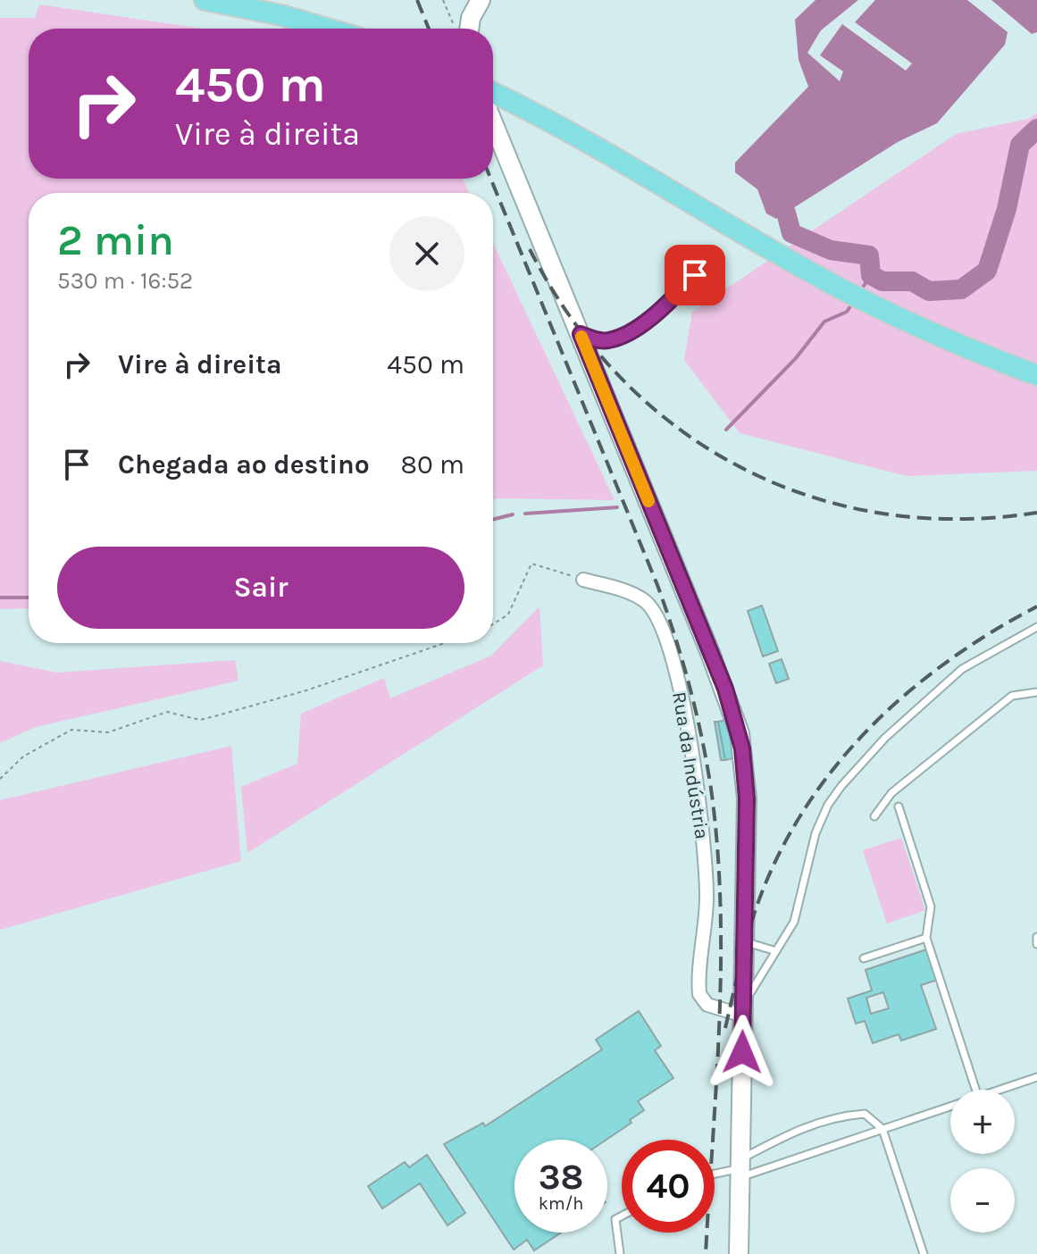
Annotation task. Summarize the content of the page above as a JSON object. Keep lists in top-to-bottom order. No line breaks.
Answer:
{"streets":{"street":["Rua da Indústria"]},"page":{"turn":["450 m","Vire à direita"],"heading":["2 min","530 m · 16:52"],"list":[{"name":"Vire à direita","value":"450 m"},{"name":"Chegada ao destino","value":"80 m"}],"buttons":"Sair","map_buttons":["+","−"],"speed":"38 km/h","limit":"40"}}
